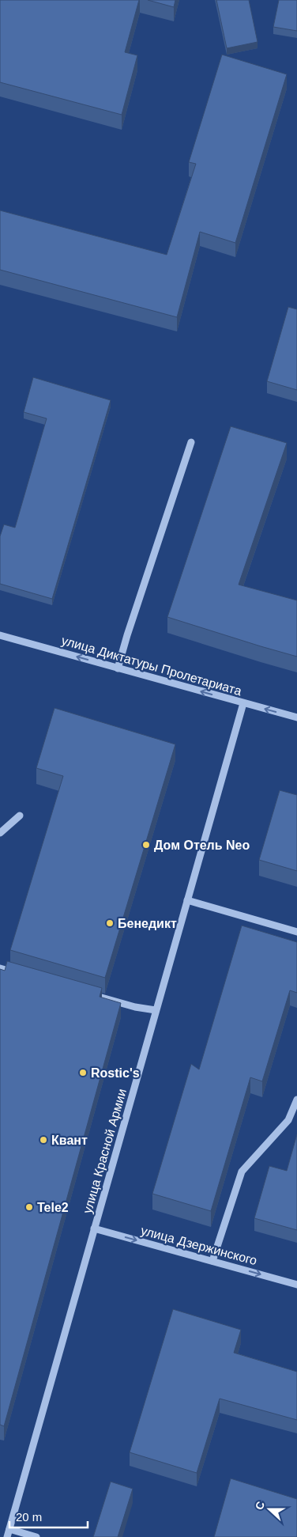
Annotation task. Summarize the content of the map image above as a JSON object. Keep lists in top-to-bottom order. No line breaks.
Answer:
{"streets":{"street":["улица Диктатуры Пролетариата","улица Красной Армии","улица Дзержинского"]},"crossings":[["улица Диктатуры Пролетариата","улица Красной Армии"],["улица Красной Армии","улица Дзержинского"]],"one_way":["улица Диктатуры Пролетариата","улица Дзержинского"],"places":["Дом Отель Neo","Бенедикт","Rostic's","Квант","Tele2"],"scale_bar":"20 m","north":"left"}
